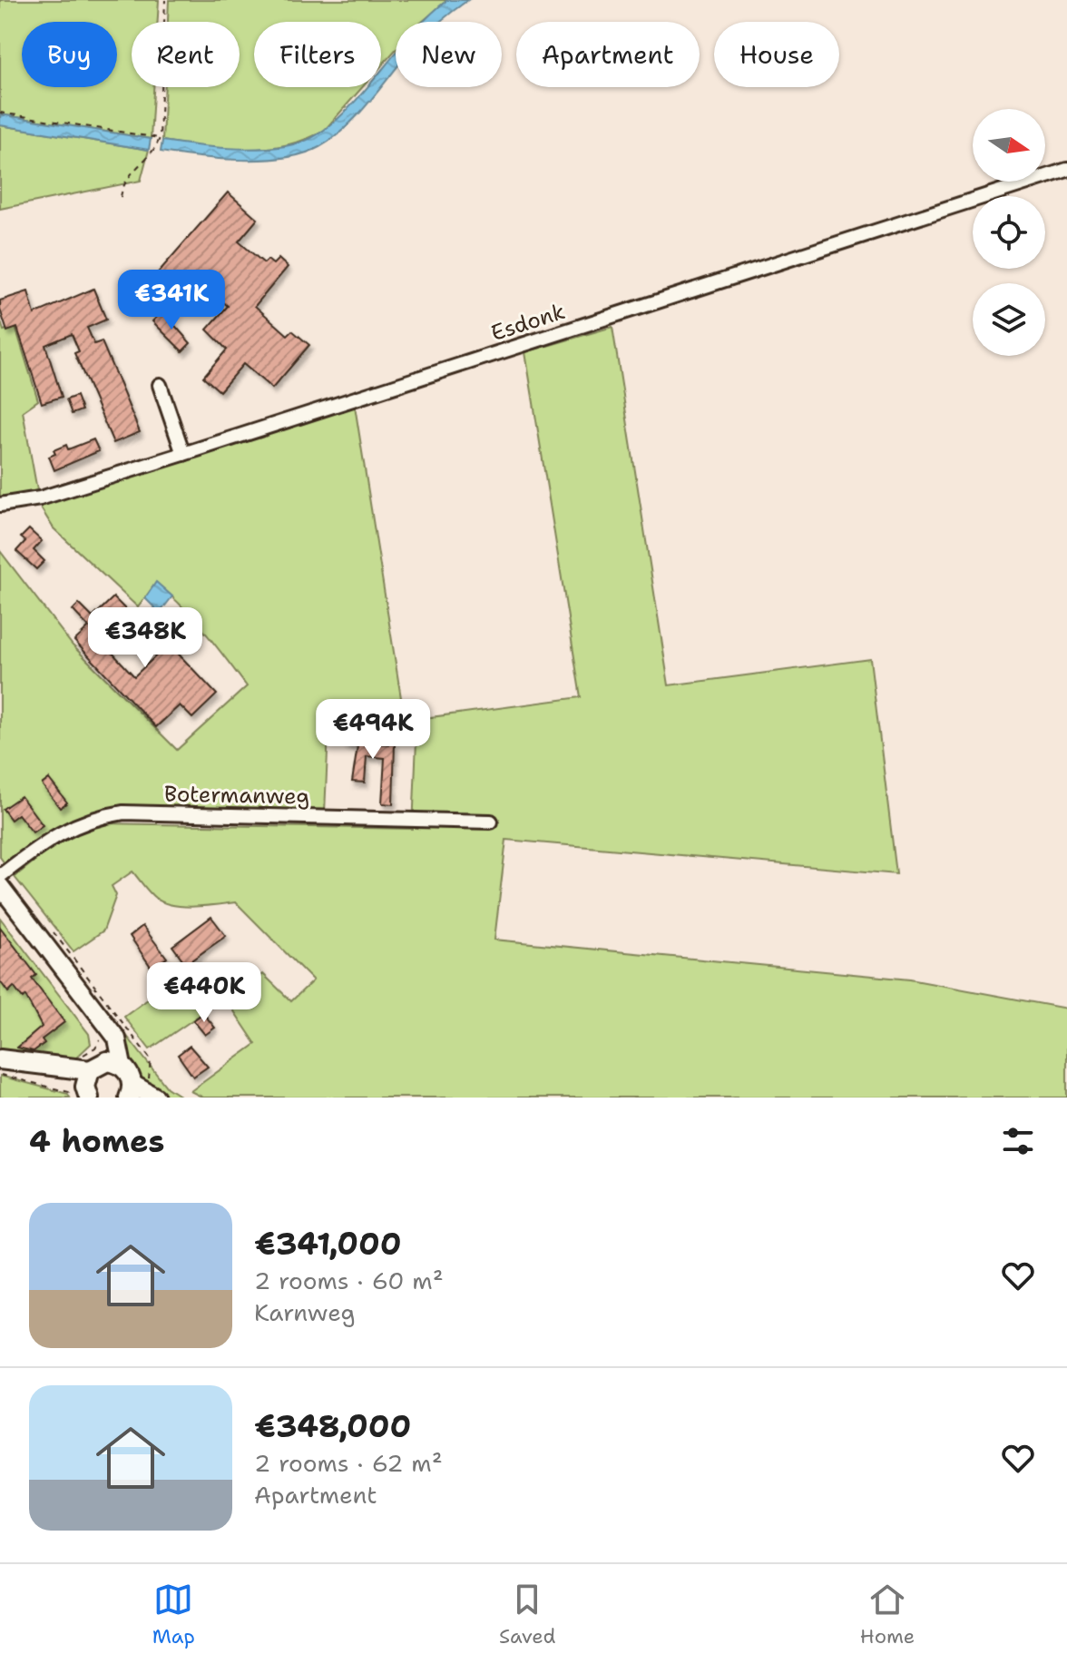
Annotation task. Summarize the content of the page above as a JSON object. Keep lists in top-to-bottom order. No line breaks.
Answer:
{"streets":{"street":["Esdonk","Botermanweg"]},"north":"right","page":{"chip":["Buy","Rent","Filters","New","Apartment","House"],"price":["€341K","€348K","€494K","€440K"],"heading":"4 homes","list":[{"name":"€341,000","note":"2 rooms · 60 m² · Karnweg"},{"name":"€348,000","note":"2 rooms · 62 m² · Apartment"}],"tabs":["Map","Saved","Home"]}}
